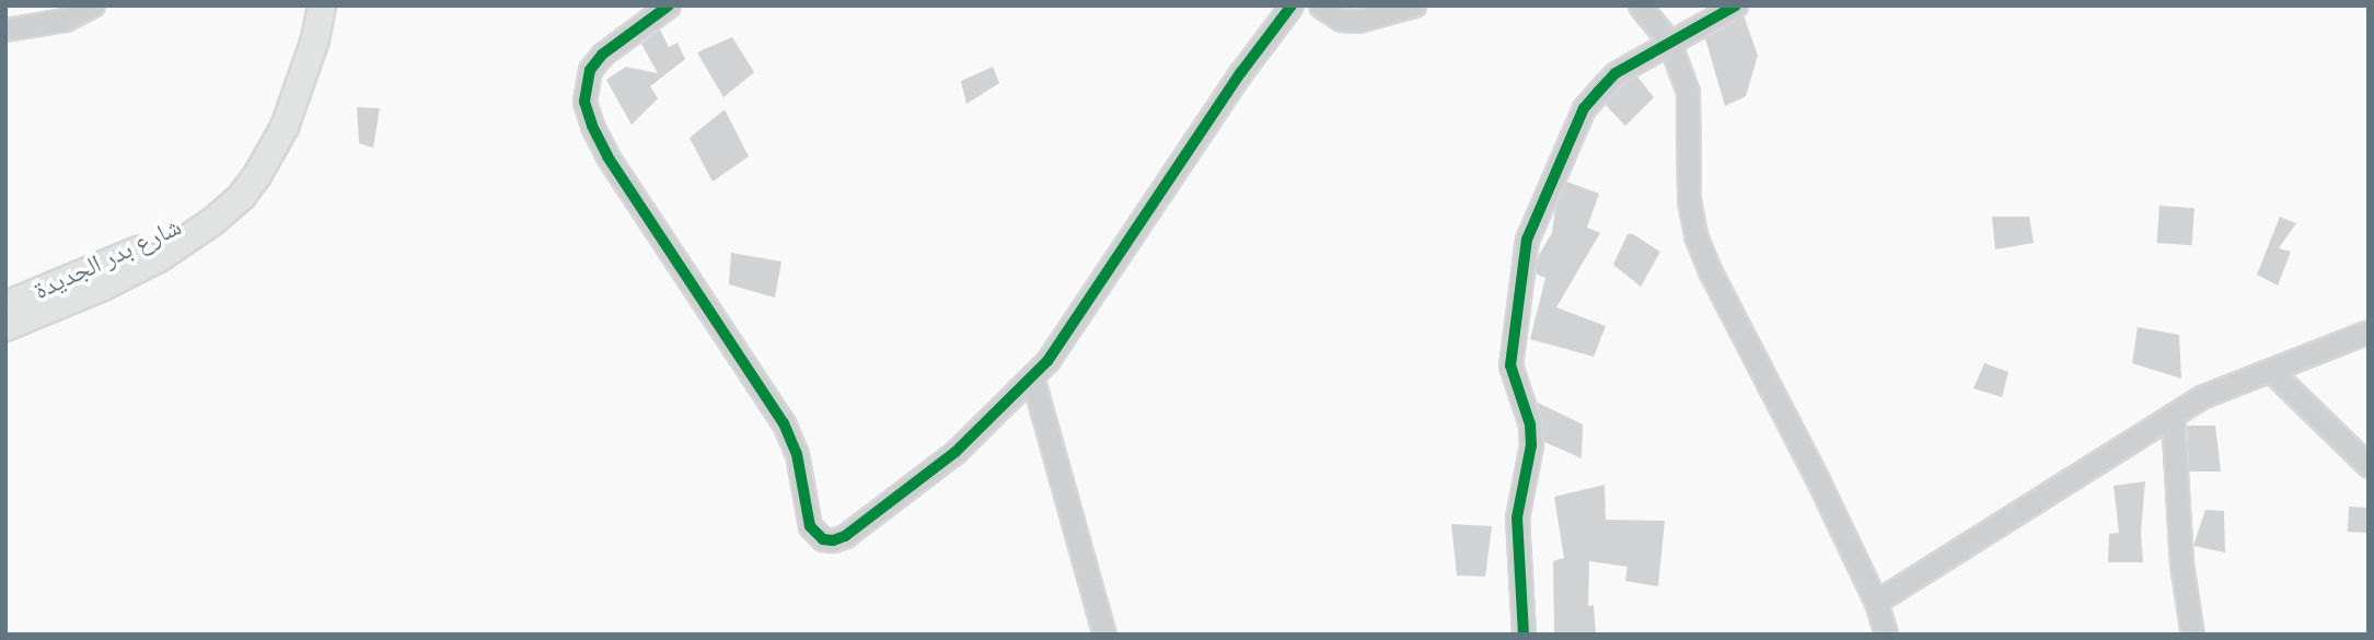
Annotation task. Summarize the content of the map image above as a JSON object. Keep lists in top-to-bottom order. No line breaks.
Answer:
{"streets":{"main road":["شارع بدر الجديدة"]}}
